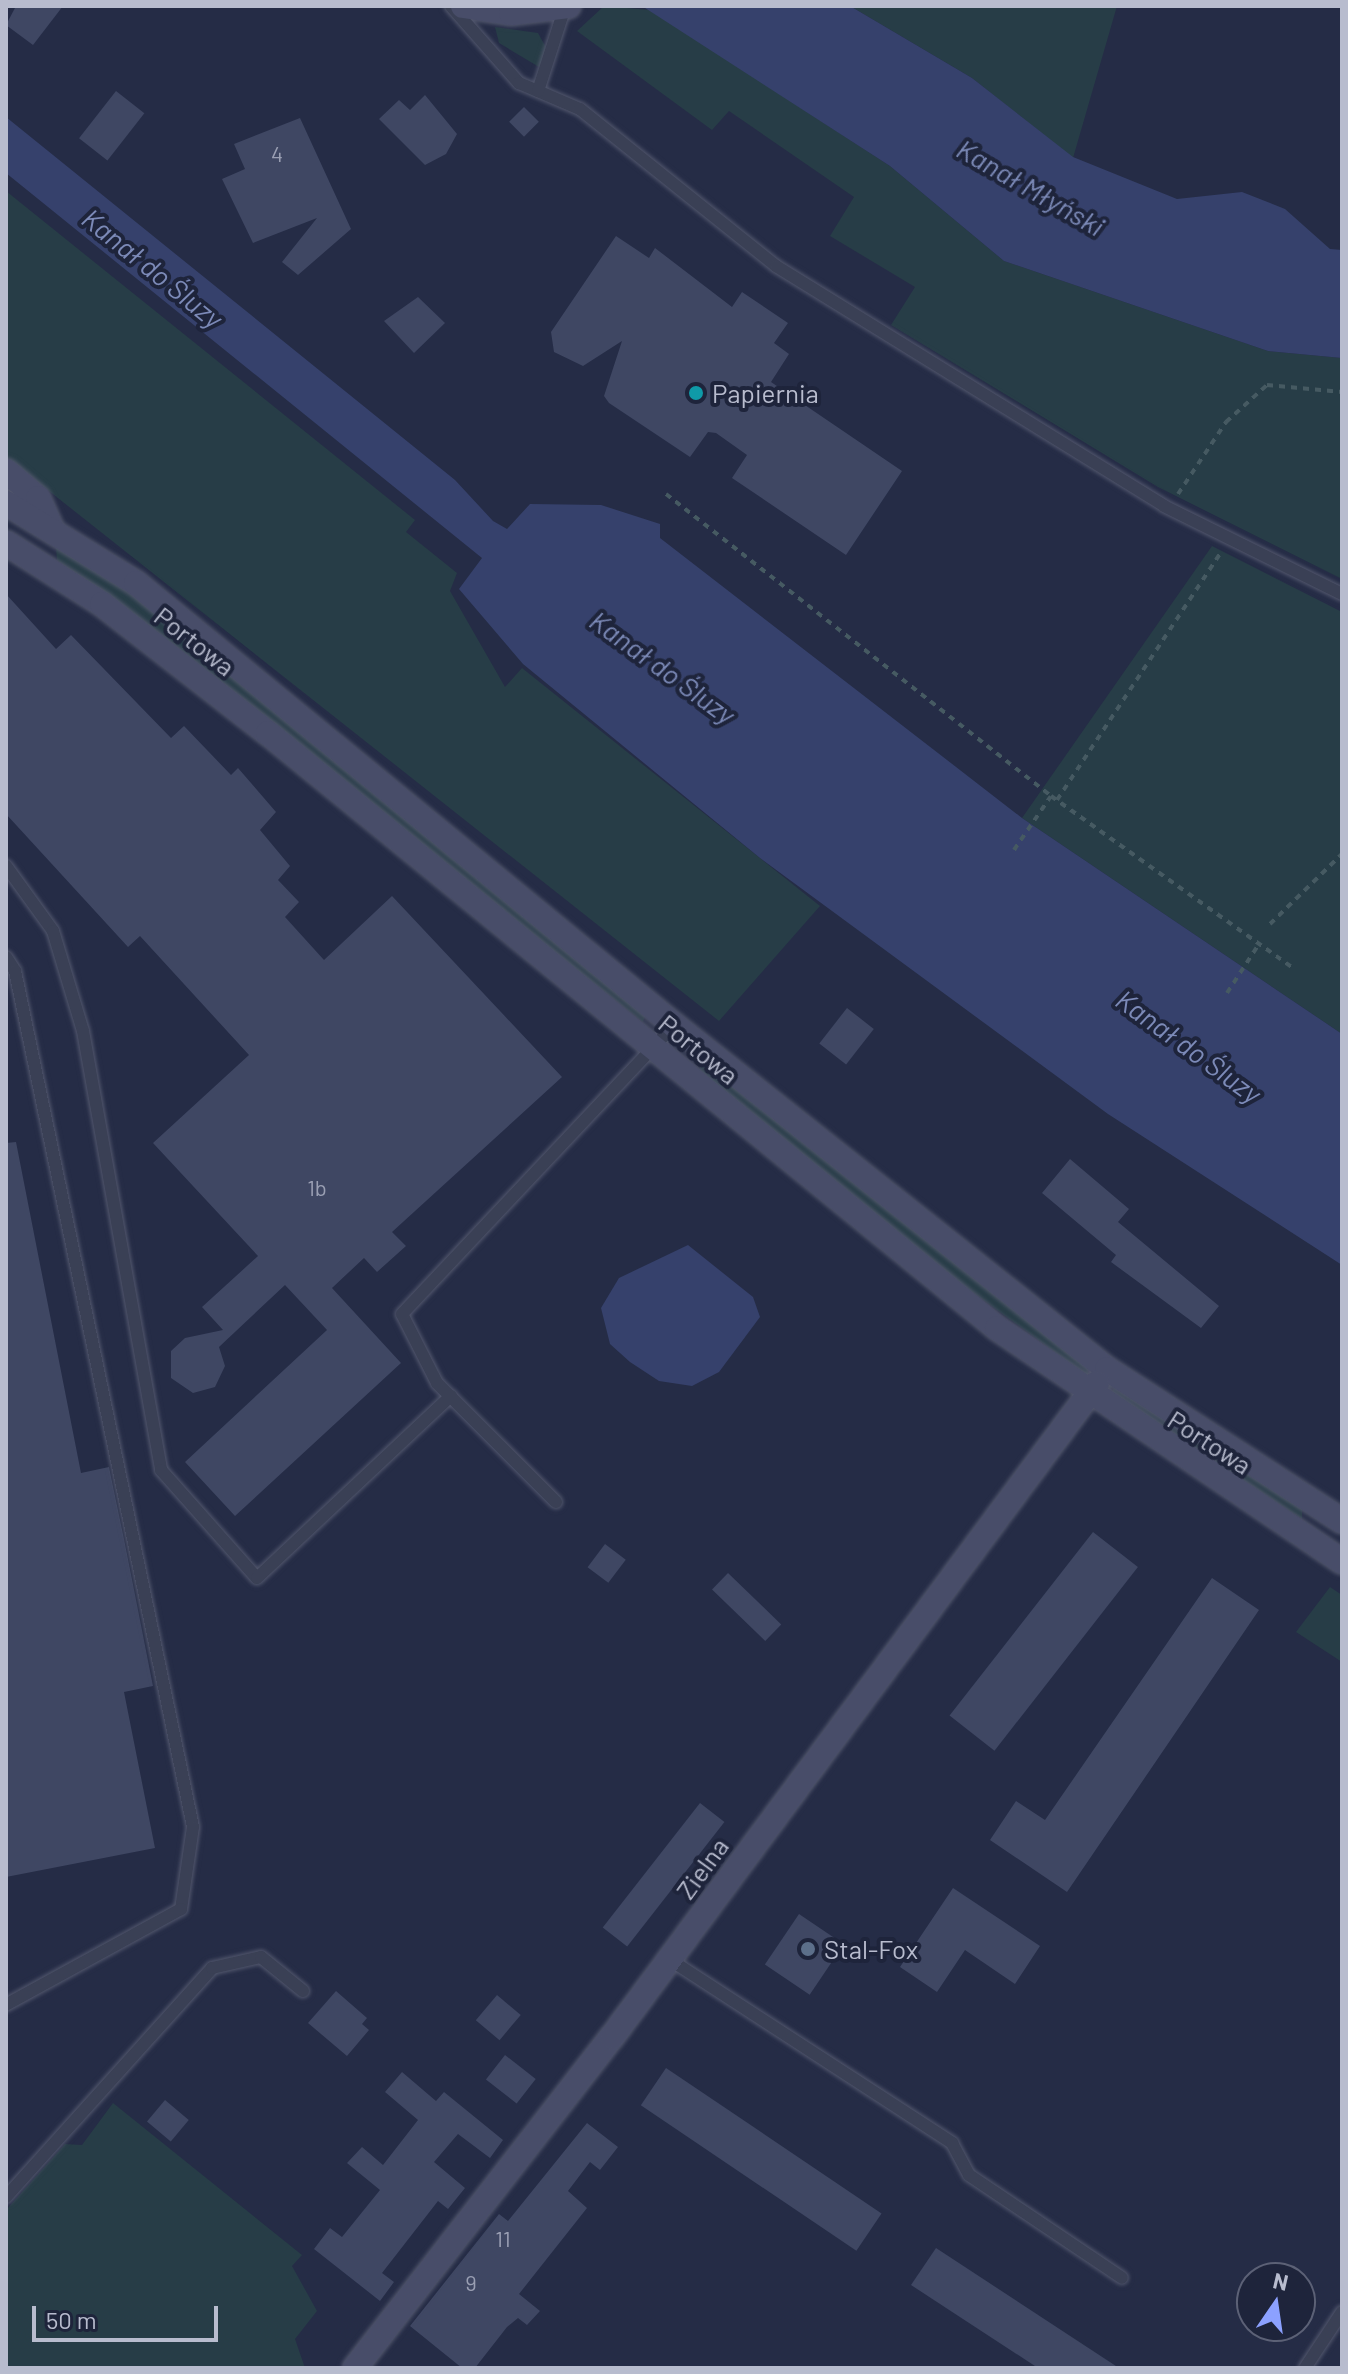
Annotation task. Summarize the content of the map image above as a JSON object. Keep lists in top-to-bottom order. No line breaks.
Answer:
{"streets":{"street":["Portowa","Zielna"]},"crossings":[["Portowa","Zielna"]],"water":["Kanał Młyński","Kanał do Śluzy"],"places":["Papiernia","Stal-Fox"],"house_numbers":["4","1b","11","9"],"scale_bar":"50 m","north":"top"}
